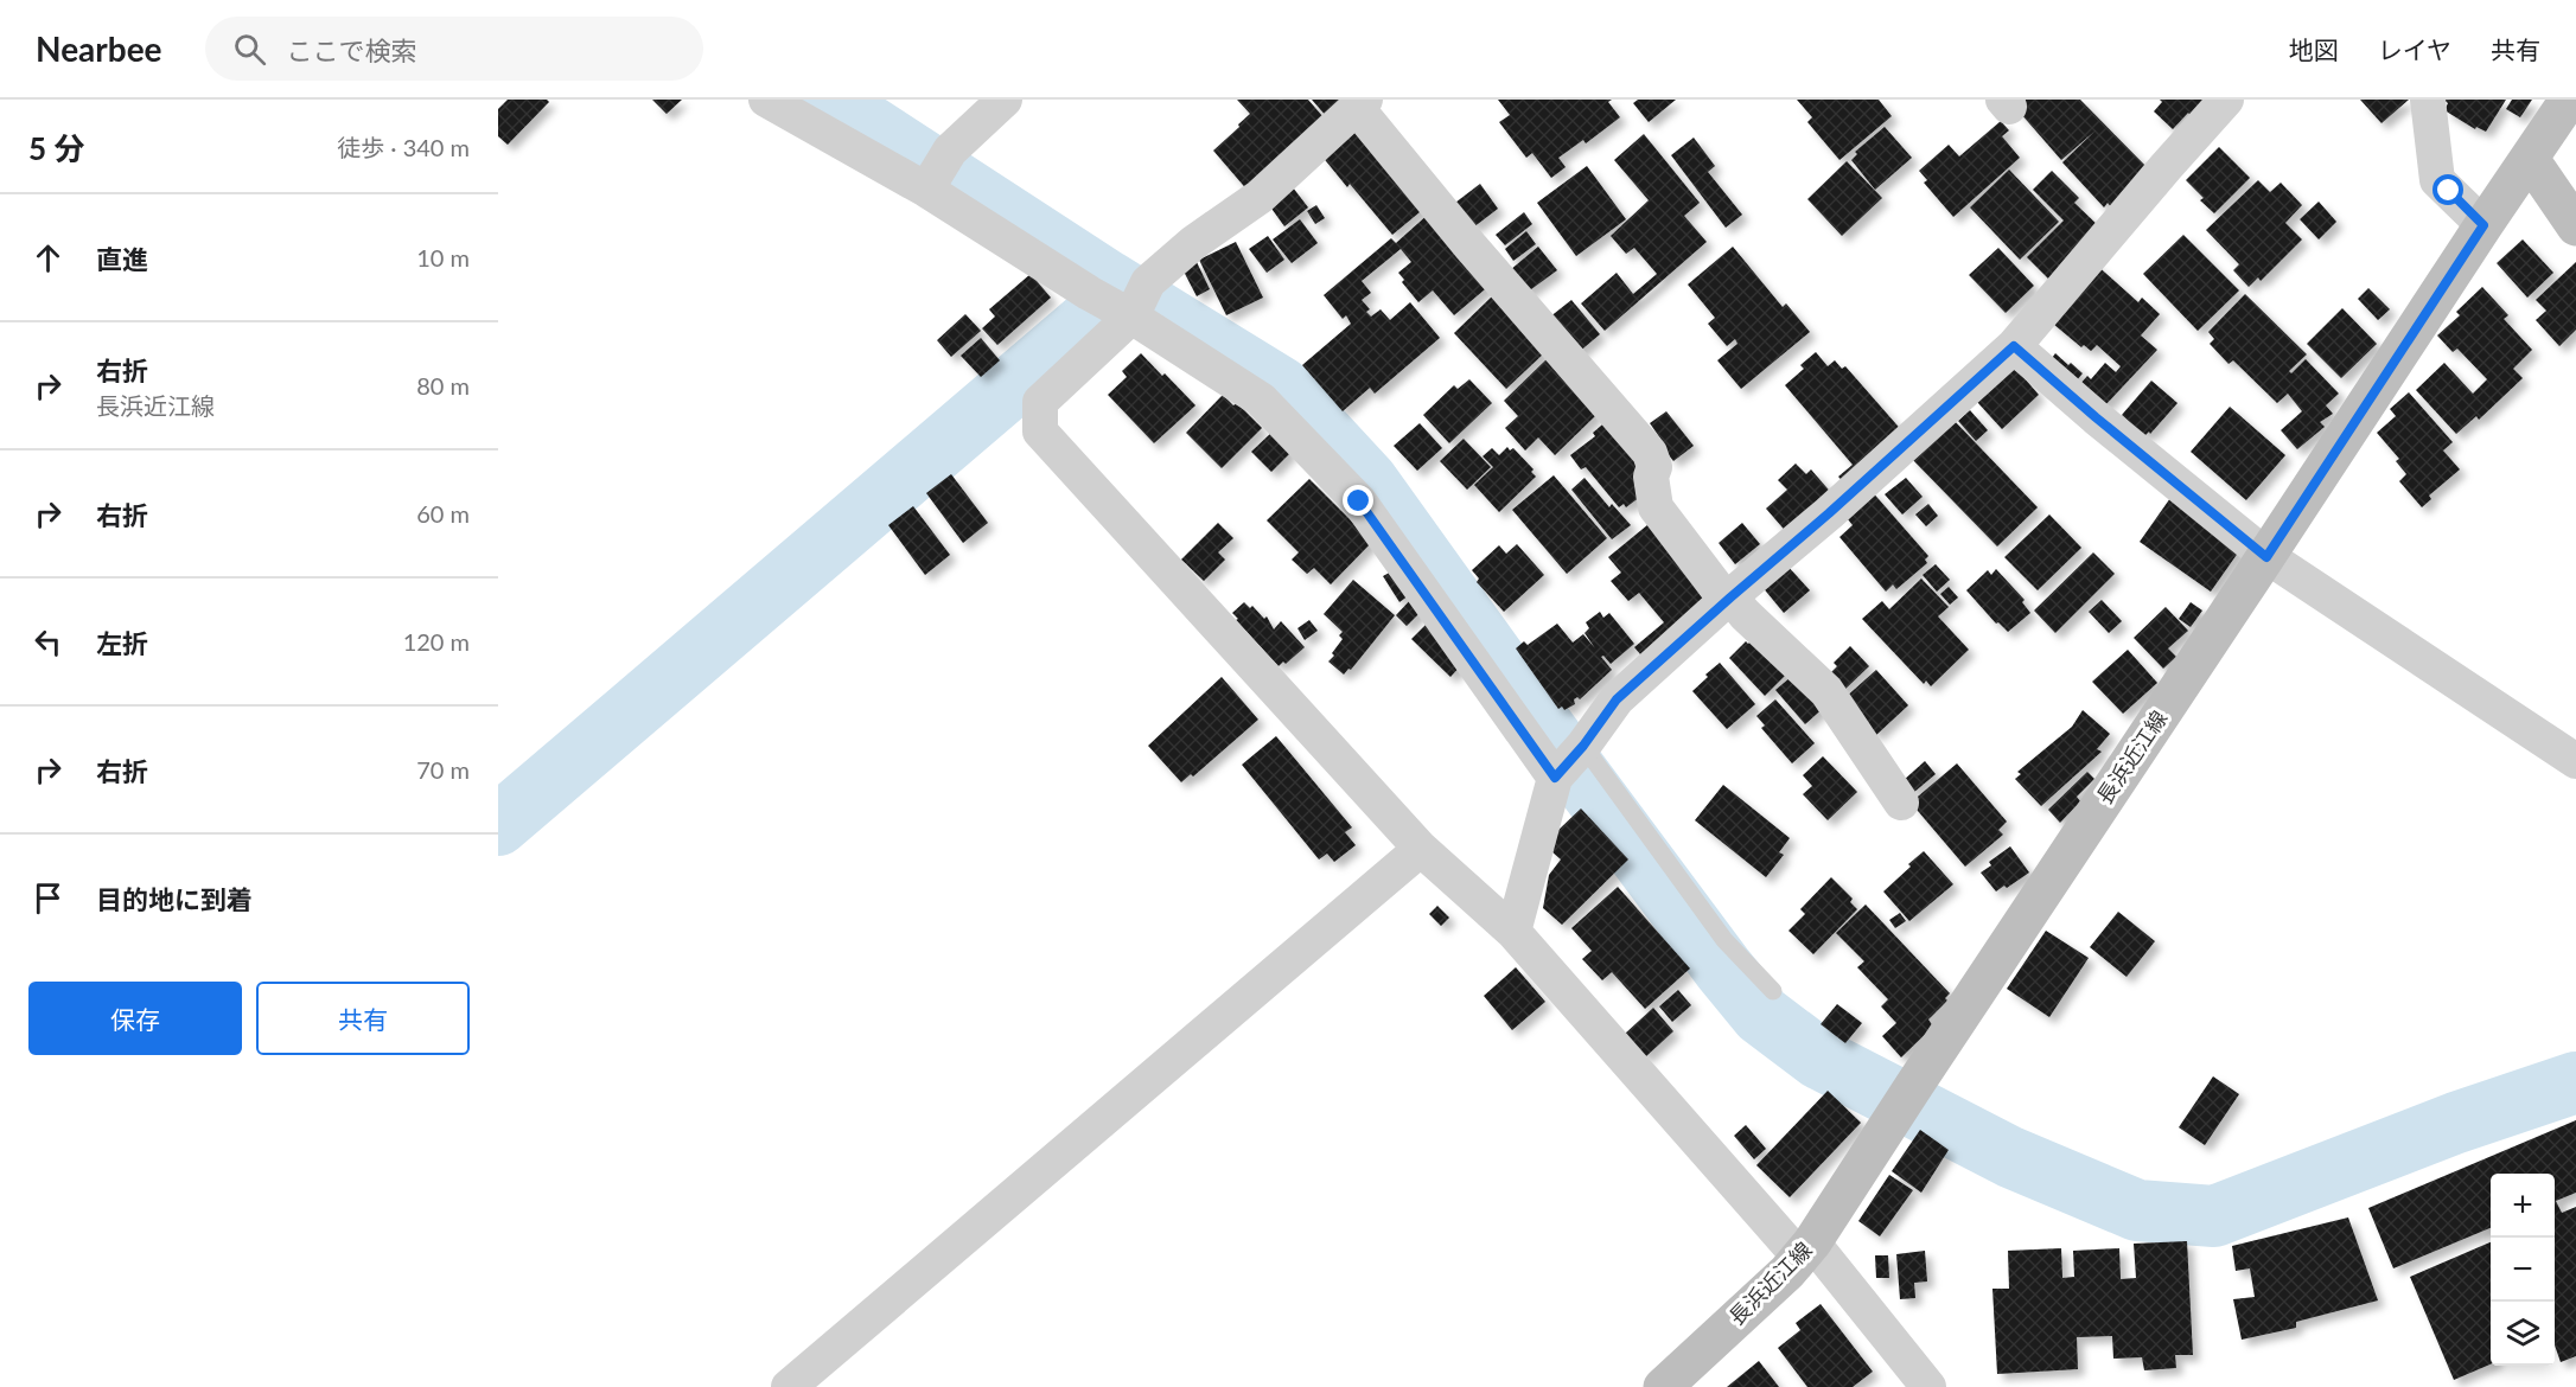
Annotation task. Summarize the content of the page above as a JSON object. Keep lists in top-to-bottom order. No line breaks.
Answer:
{"streets":{"main road":["長浜近江線"]},"page":{"header":"Nearbee","search":"ここで検索","nav":["地図","レイヤ","共有"],"heading":["5 分","徒歩 · 340 m"],"list":[["直進","10 m"],["右折","長浜近江線","80 m"],["右折","60 m"],["左折","120 m"],["右折","70 m"],"目的地に到着"],"buttons":["保存","共有"],"map_buttons":["+","−"]}}
